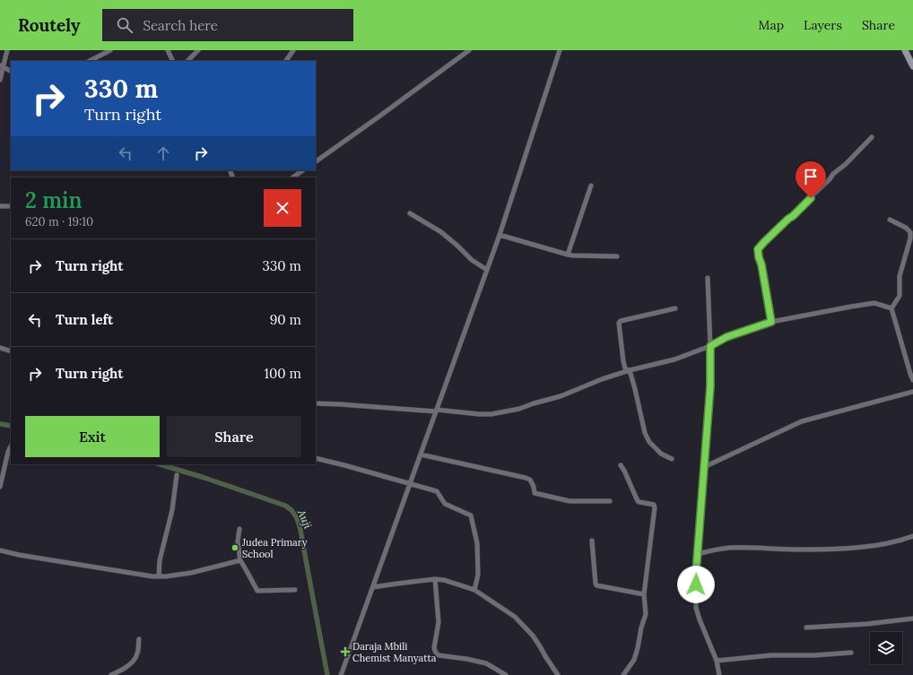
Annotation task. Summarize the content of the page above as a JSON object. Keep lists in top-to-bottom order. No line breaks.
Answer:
{"water":["Auji"],"places":{"other":["Judea Primary School"],"health":["Daraja Mbili Chemist Manyatta"]},"page":{"header":"Routely","search":"Search here","nav":["Map","Layers","Share"],"turn":["330 m","Turn right"],"heading":["2 min","620 m · 19:10"],"list":[{"name":"Turn right","value":"330 m"},{"name":"Turn left","value":"90 m"},{"name":"Turn right","value":"100 m"}],"buttons":["Exit","Share"]}}
